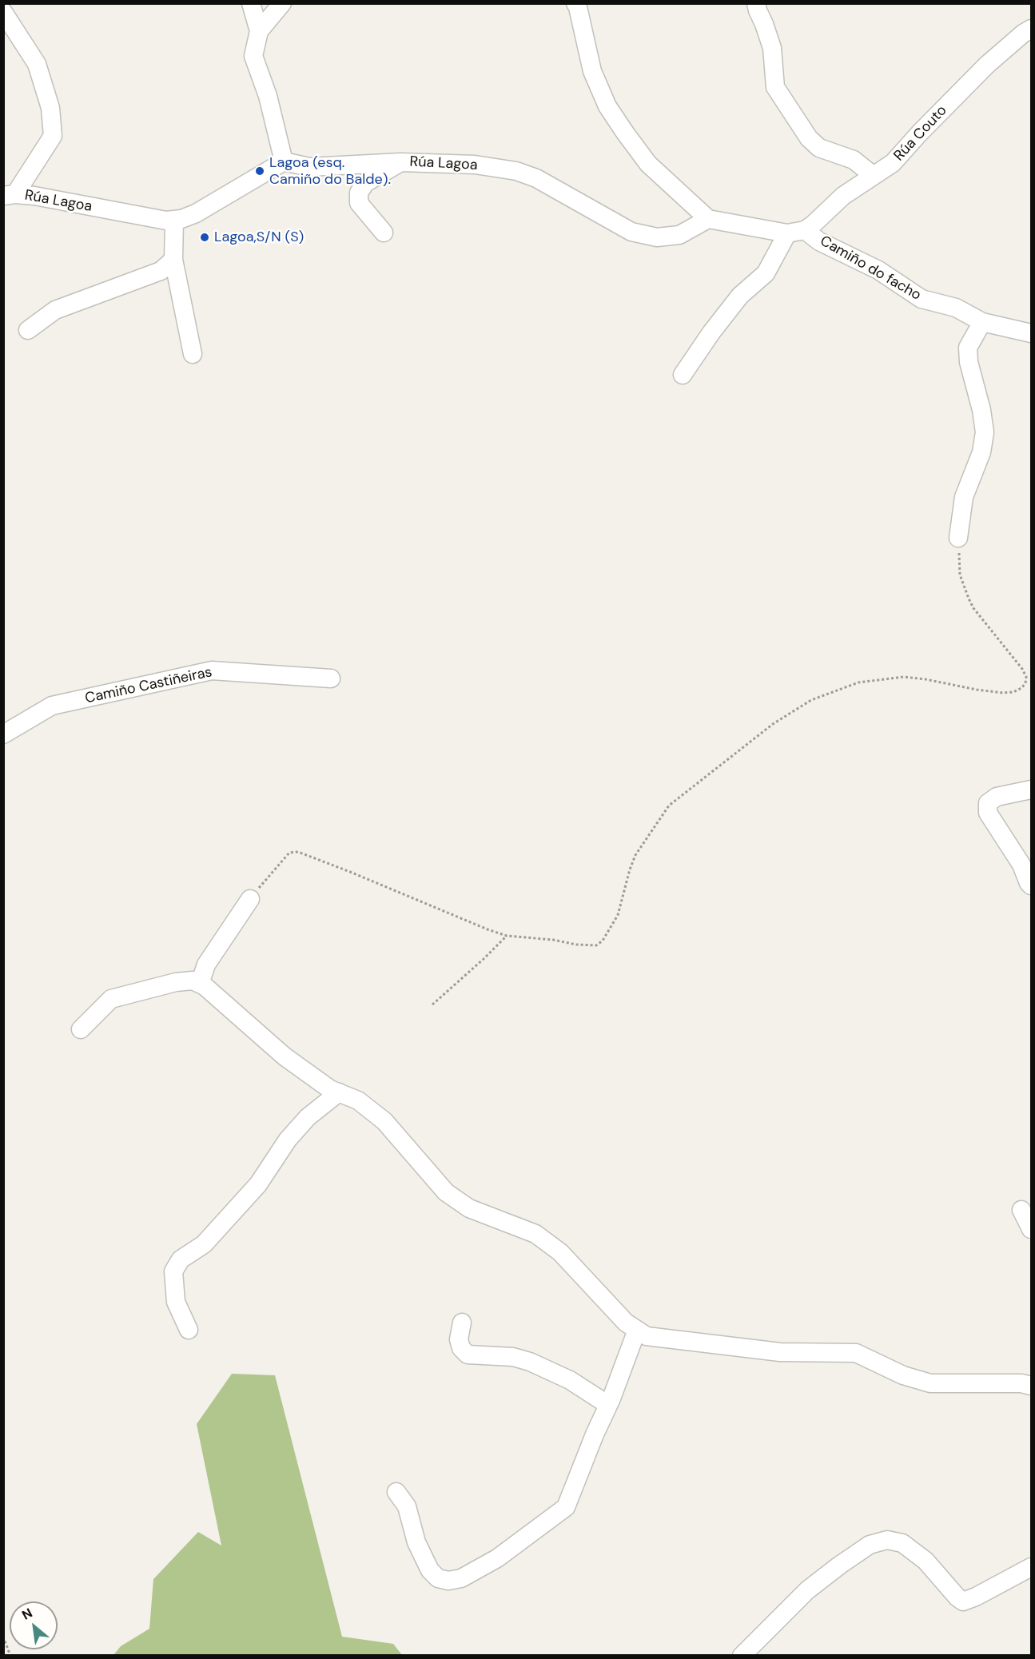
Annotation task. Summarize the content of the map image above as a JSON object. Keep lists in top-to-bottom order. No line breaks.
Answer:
{"streets":{"street":["Rúa Couto","Rúa Lagoa","Camiño do facho","Camiño Castiñeiras"]},"crossings":[["Rúa Couto","Camiño do facho"],["Rúa Lagoa","Camiño do facho"]],"places":["Lagoa (esq. Camiño do Balde).","Lagoa,S/N (S)"],"north":"top left"}
